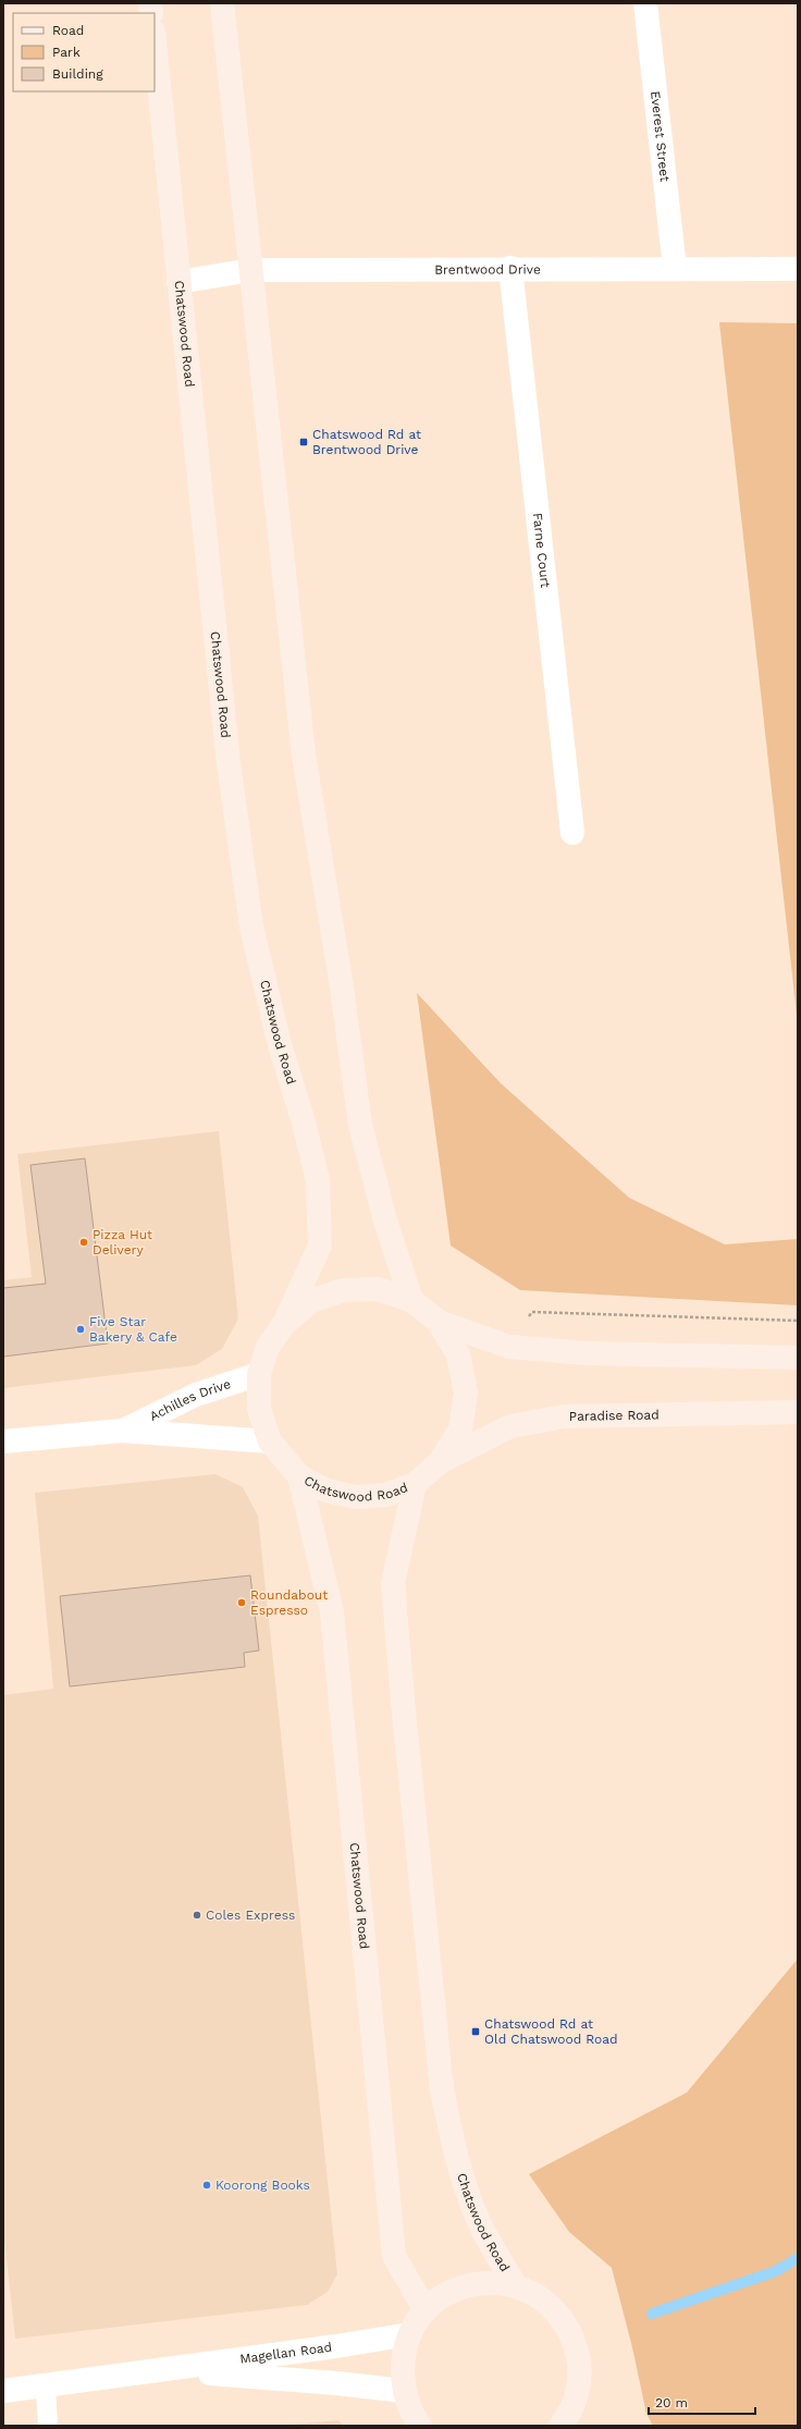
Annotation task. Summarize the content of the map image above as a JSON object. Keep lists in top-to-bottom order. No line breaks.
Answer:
{"streets":{"main road":["Chatswood Road","Paradise Road"],"street":["Everest Street","Brentwood Drive","Farne Court","Achilles Drive","Magellan Road"]},"crossings":[["Everest Street","Brentwood Drive"],["Brentwood Drive","Chatswood Road"],["Brentwood Drive","Farne Court"],["Chatswood Road","Achilles Drive"],["Chatswood Road","Paradise Road"]],"places":{"transit":["Chatswood Rd at Brentwood Drive","Chatswood Rd at Old Chatswood Road"],"other":["Pizza Hut Delivery","Five Star Bakery & Cafe","Roundabout Espresso","Coles Express","Koorong Books"]},"legend":["Road","Park","Building"],"scale_bar":"20 m"}
